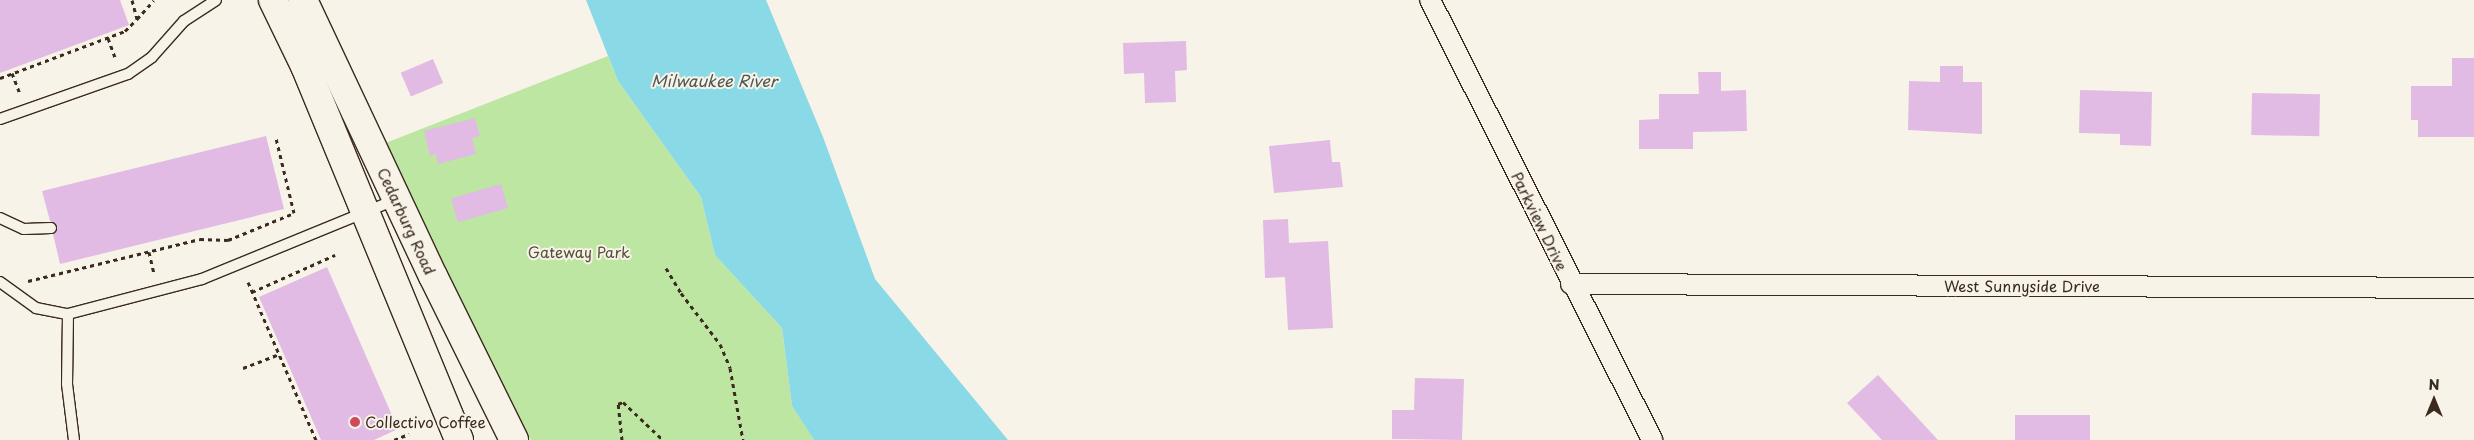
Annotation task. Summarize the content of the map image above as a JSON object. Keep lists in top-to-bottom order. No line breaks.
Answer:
{"streets":{"main road":["Cedarburg Road"],"street":["Parkview Drive","West Sunnyside Drive"]},"crossings":[["Parkview Drive","West Sunnyside Drive"]],"water":["Milwaukee River"],"parks":["Gateway Park"],"places":["Collectivo Coffee"],"north":"top"}
